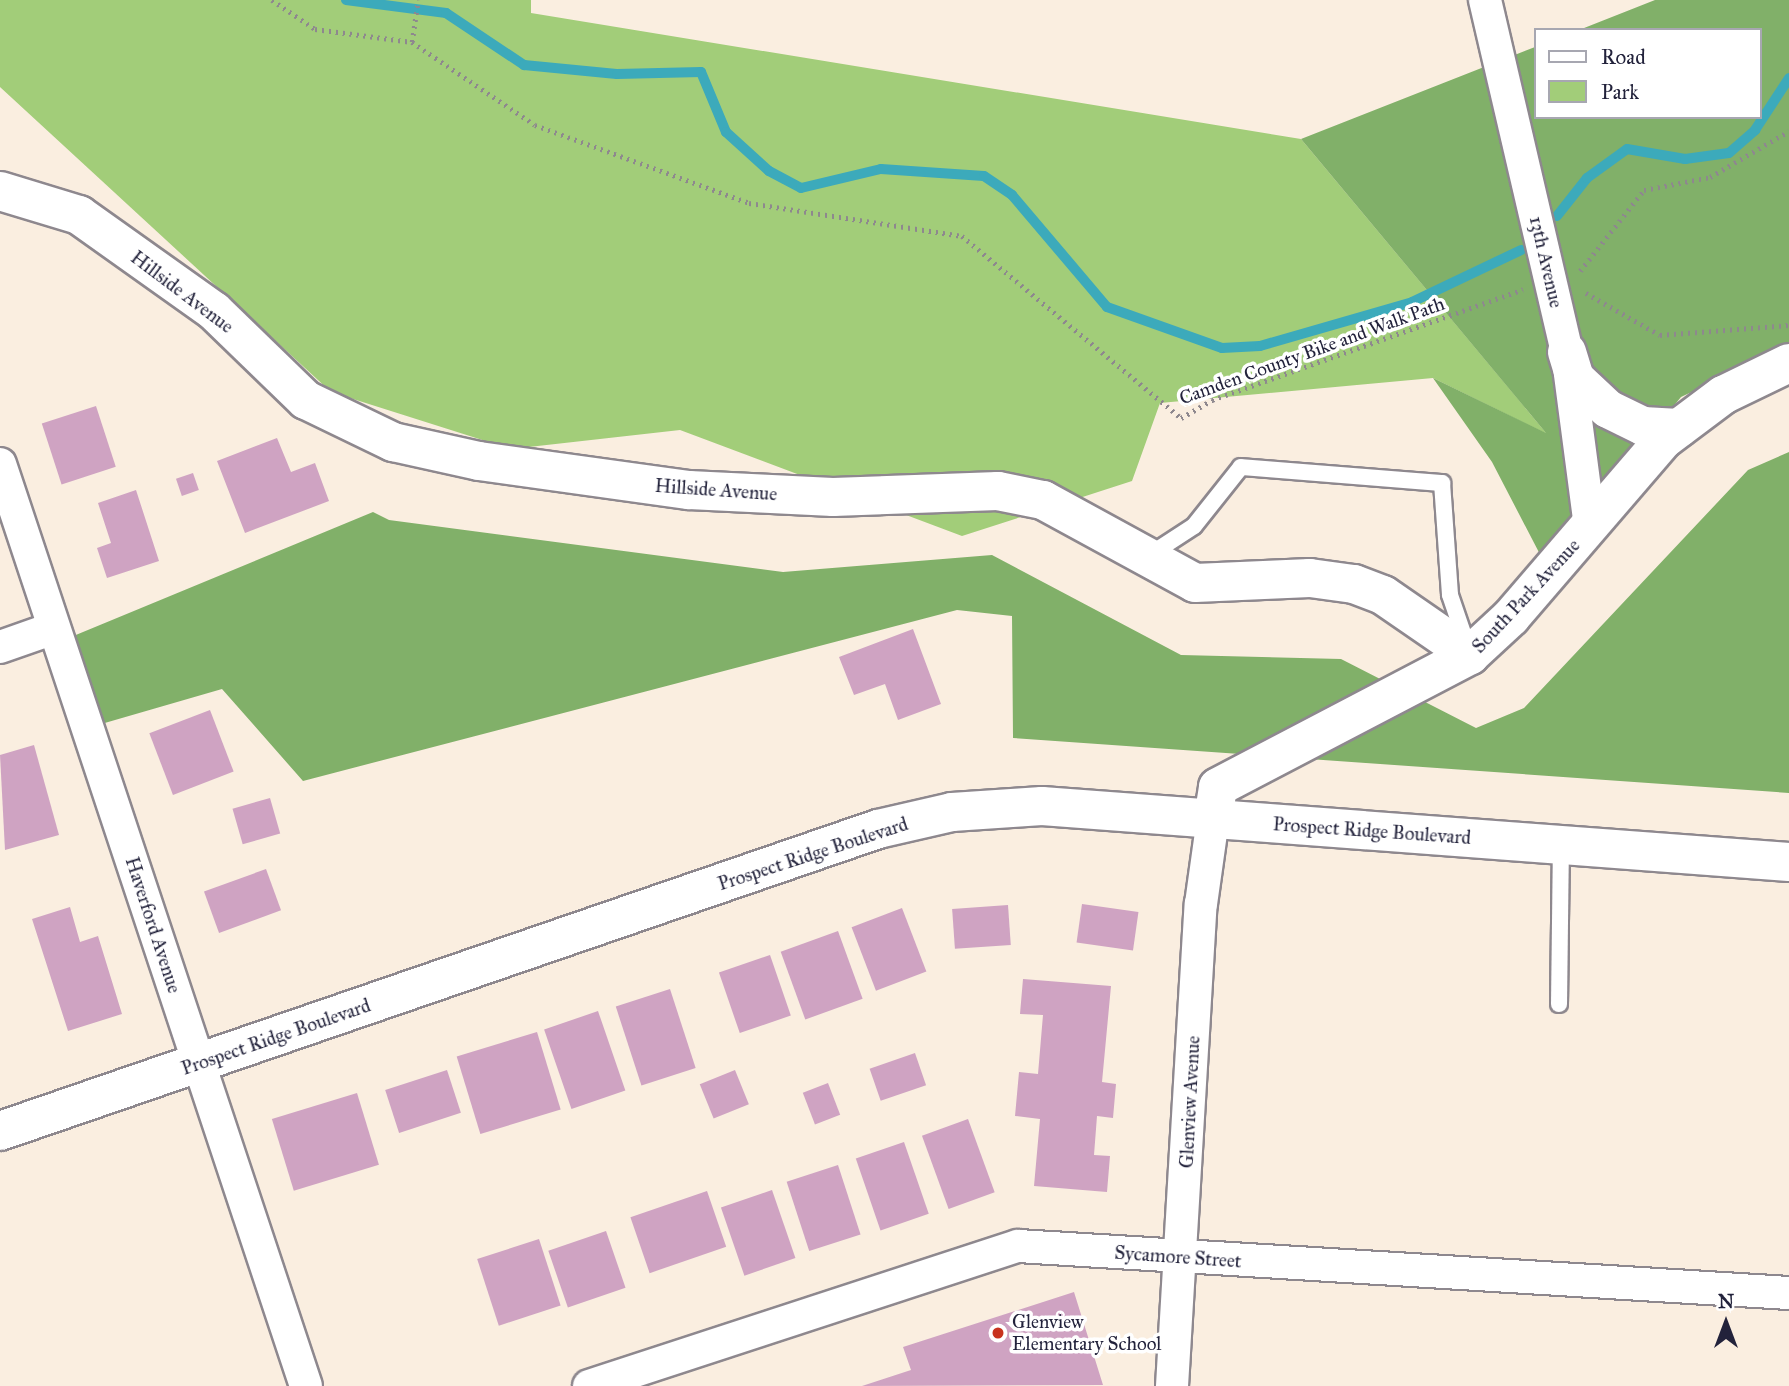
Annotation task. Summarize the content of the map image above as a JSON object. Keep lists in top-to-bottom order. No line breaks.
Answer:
{"streets":{"street":["13th Avenue","Hillside Avenue","South Park Avenue","Prospect Ridge Boulevard","Haverford Avenue","Glenview Avenue","Sycamore Street"],"path":["Camden County Bike and Walk Path"]},"crossings":[["13th Avenue","Camden County Bike and Walk Path"],["13th Avenue","South Park Avenue"],["Hillside Avenue","South Park Avenue"],["South Park Avenue","Prospect Ridge Boulevard"],["South Park Avenue","Glenview Avenue"],["Prospect Ridge Boulevard","Haverford Avenue"],["Prospect Ridge Boulevard","Glenview Avenue"],["Glenview Avenue","Sycamore Street"]],"places":["Glenview Elementary School"],"legend":["Road","Park"],"north":"top"}
